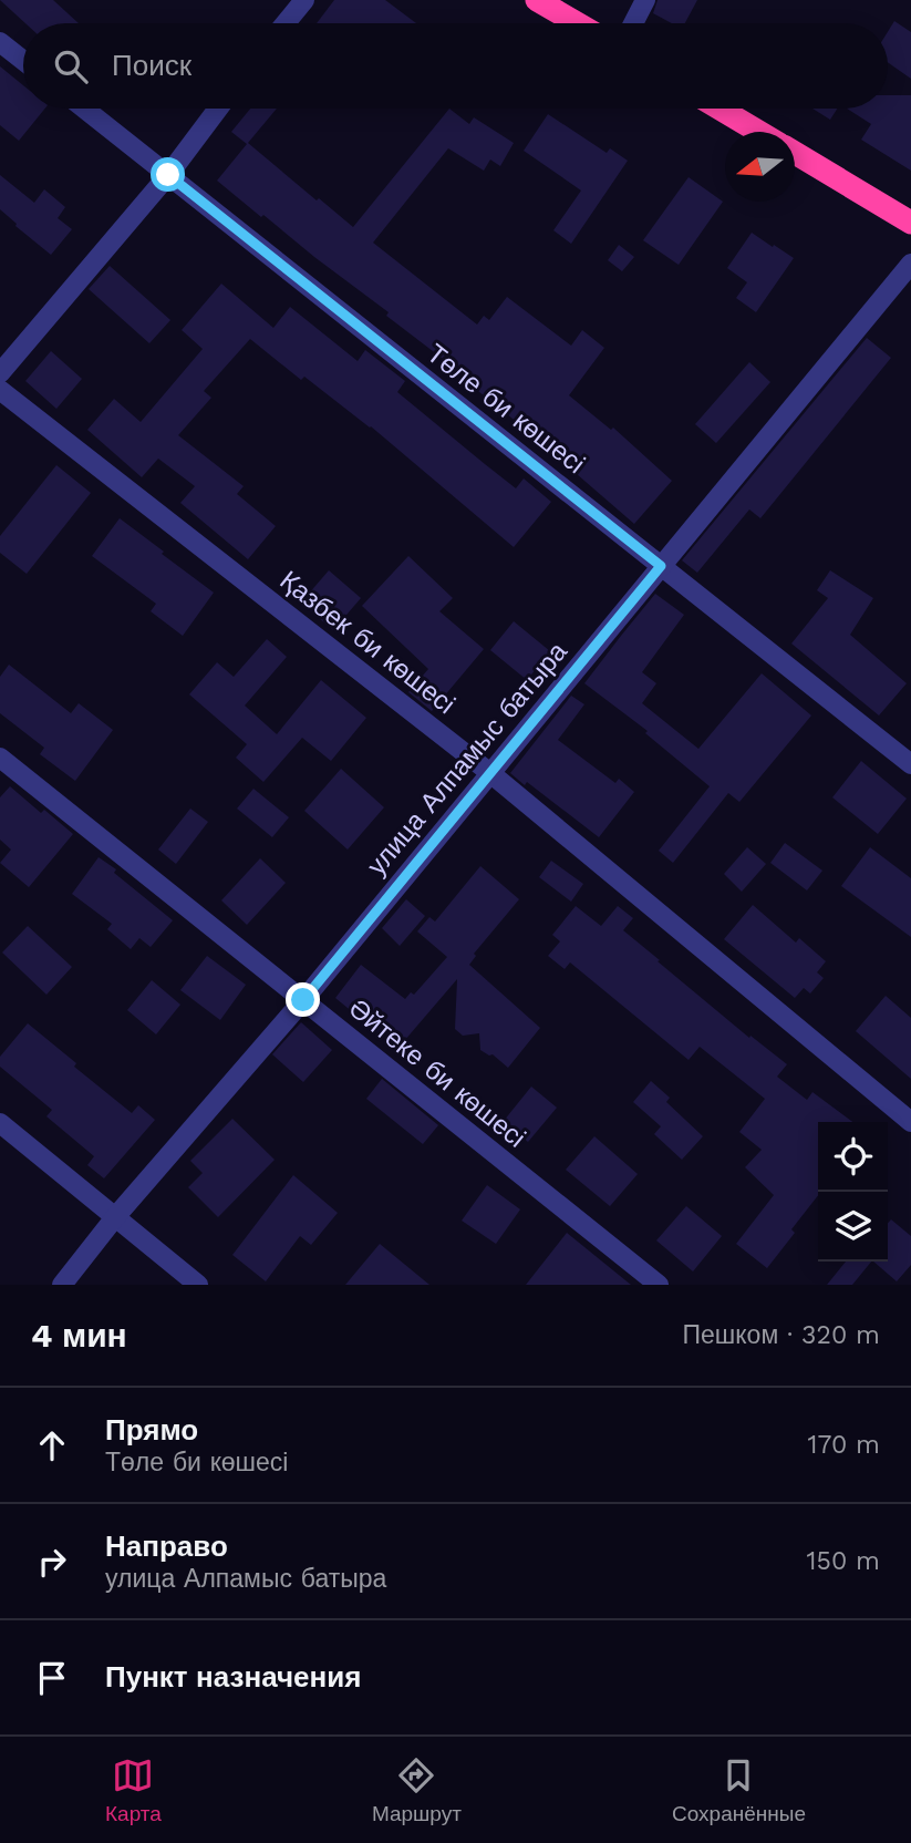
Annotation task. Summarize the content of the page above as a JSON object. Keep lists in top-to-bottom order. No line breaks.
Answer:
{"streets":{"street":["Төле би көшесі","Қазбек би көшесі","улица Алпамыс батыра","Әйтеке би көшесі"]},"crossings":[["Төле би көшесі","улица Алпамыс батыра"],["Қазбек би көшесі","улица Алпамыс батыра"],["улица Алпамыс батыра","Әйтеке би көшесі"]],"north":"left","page":{"search":"Поиск","heading":["4 мин","Пешком · 320 m"],"list":[["Прямо","Төле би көшесі","170 m"],["Направо","улица Алпамыс батыра","150 m"],"Пункт назначения"],"nav":["Карта","Маршрут","Сохранённые"]}}
